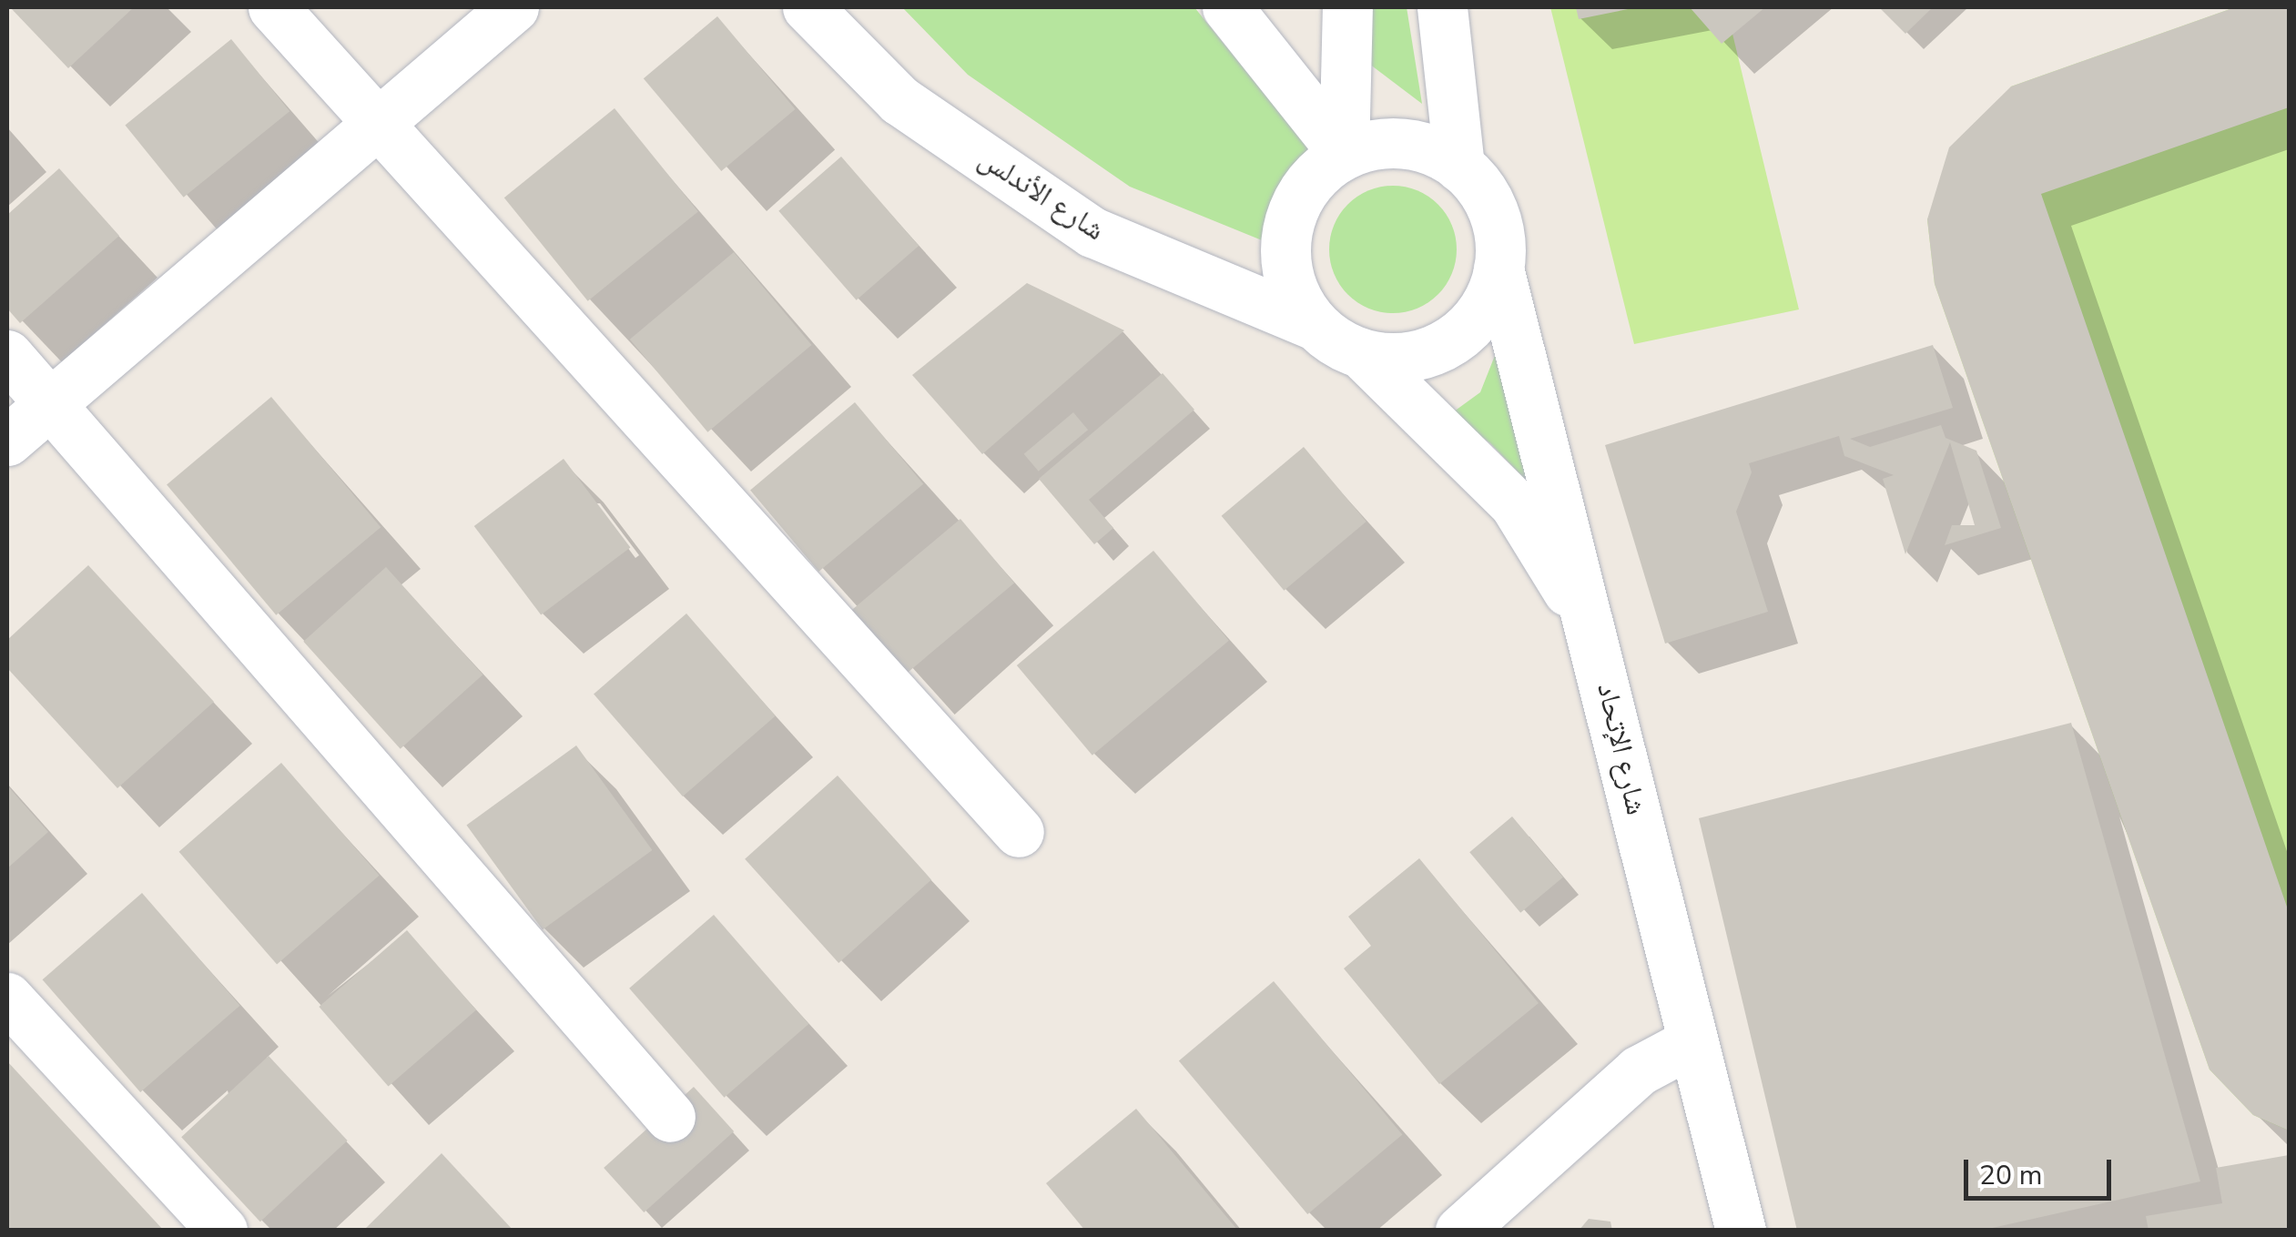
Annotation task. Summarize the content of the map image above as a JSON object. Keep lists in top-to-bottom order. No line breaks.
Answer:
{"streets":{"street":["شارع الأندلس","شارع الإتحاد"]},"crossings":[["شارع الأندلس","شارع الإتحاد"]],"scale_bar":"20 m"}
